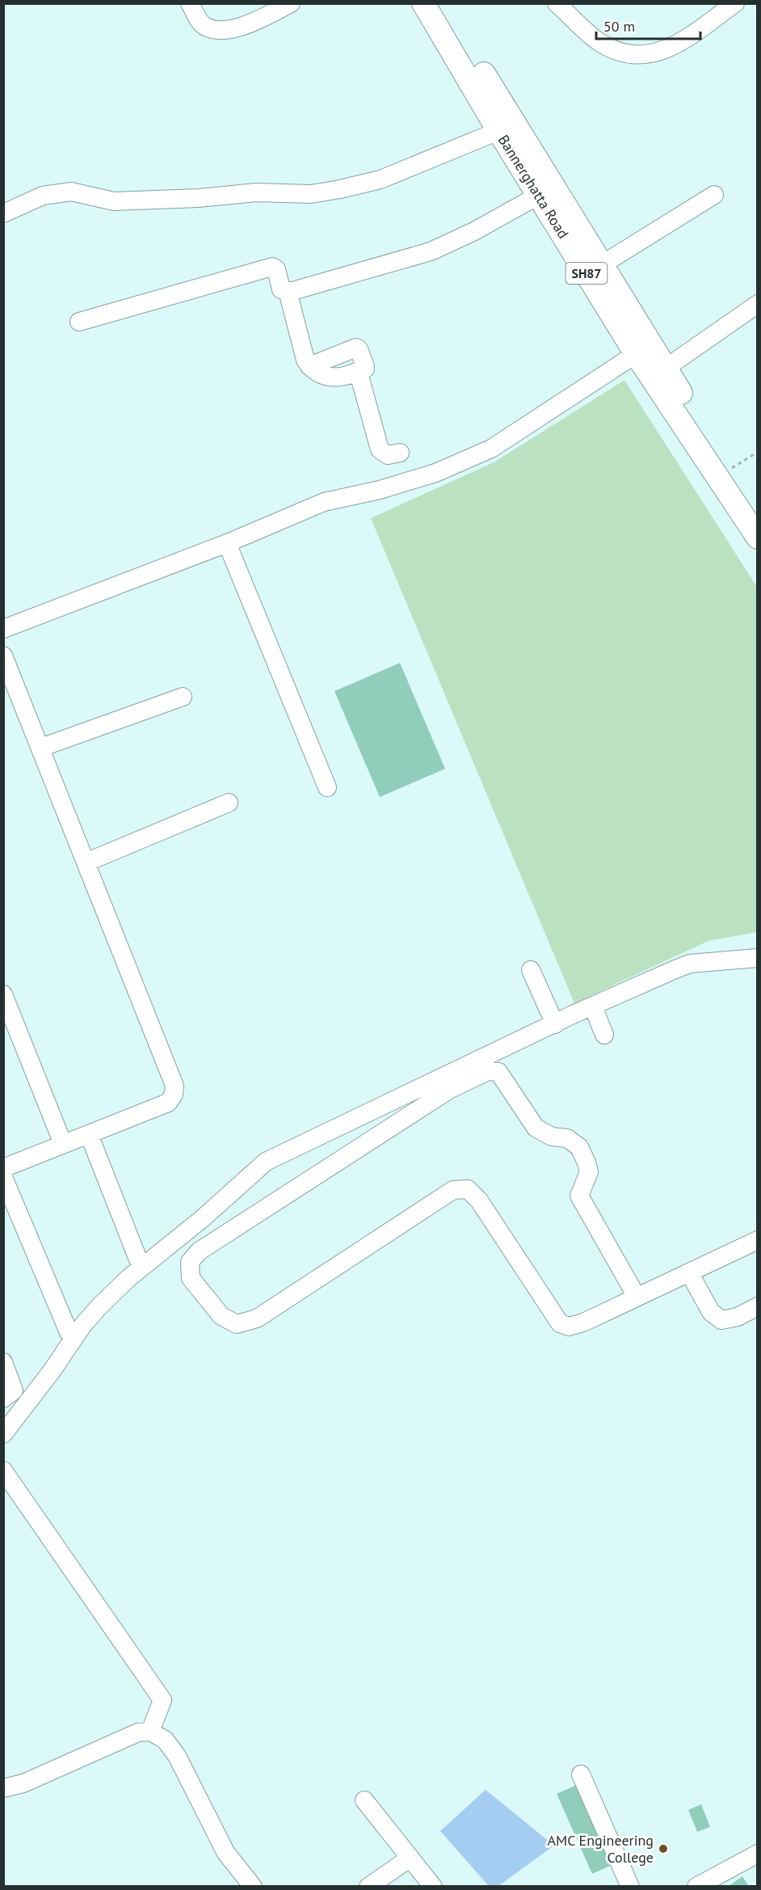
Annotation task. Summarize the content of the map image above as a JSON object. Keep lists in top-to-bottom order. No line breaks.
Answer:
{"streets":{"main road":["Bannerghatta Road","SH87"]},"places":["AMC Engineering College"],"scale_bar":"50 m"}
